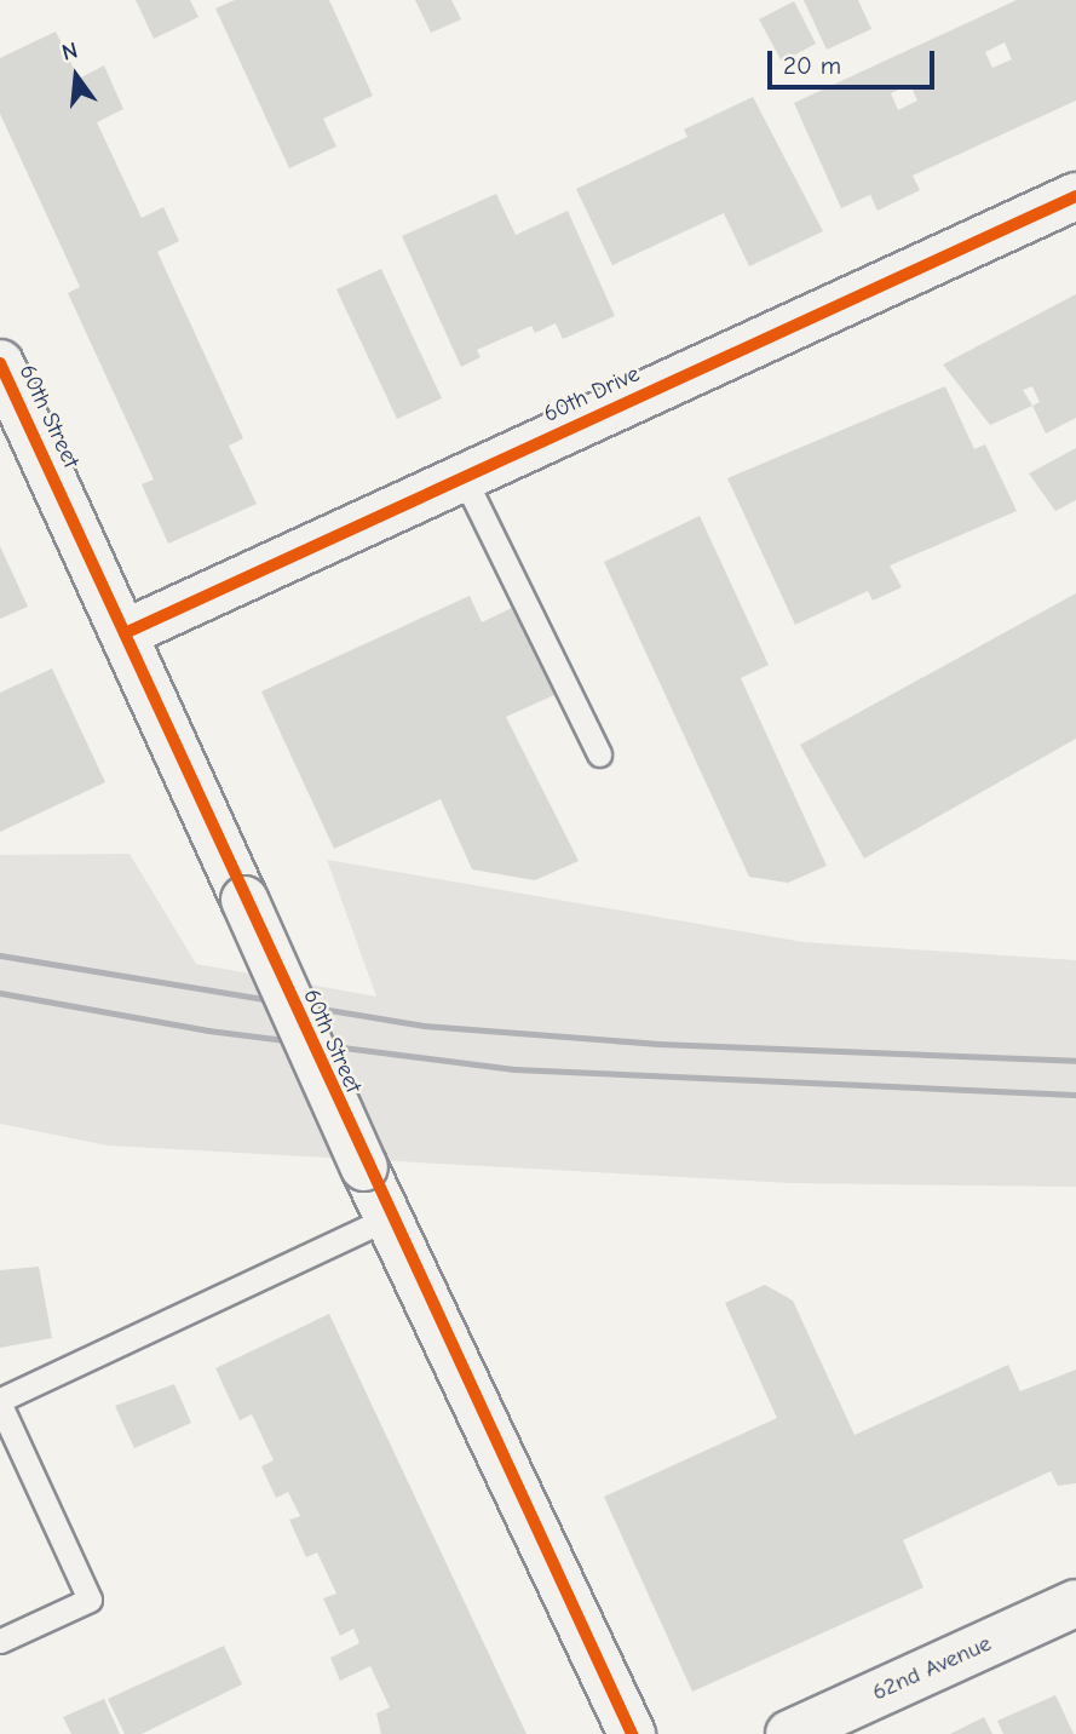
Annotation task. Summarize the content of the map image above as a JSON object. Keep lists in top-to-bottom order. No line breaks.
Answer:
{"streets":{"street":["60th Drive","60th Street","62nd Avenue"]},"crossings":[["60th Drive","60th Street"]],"scale_bar":"20 m","north":"top"}
